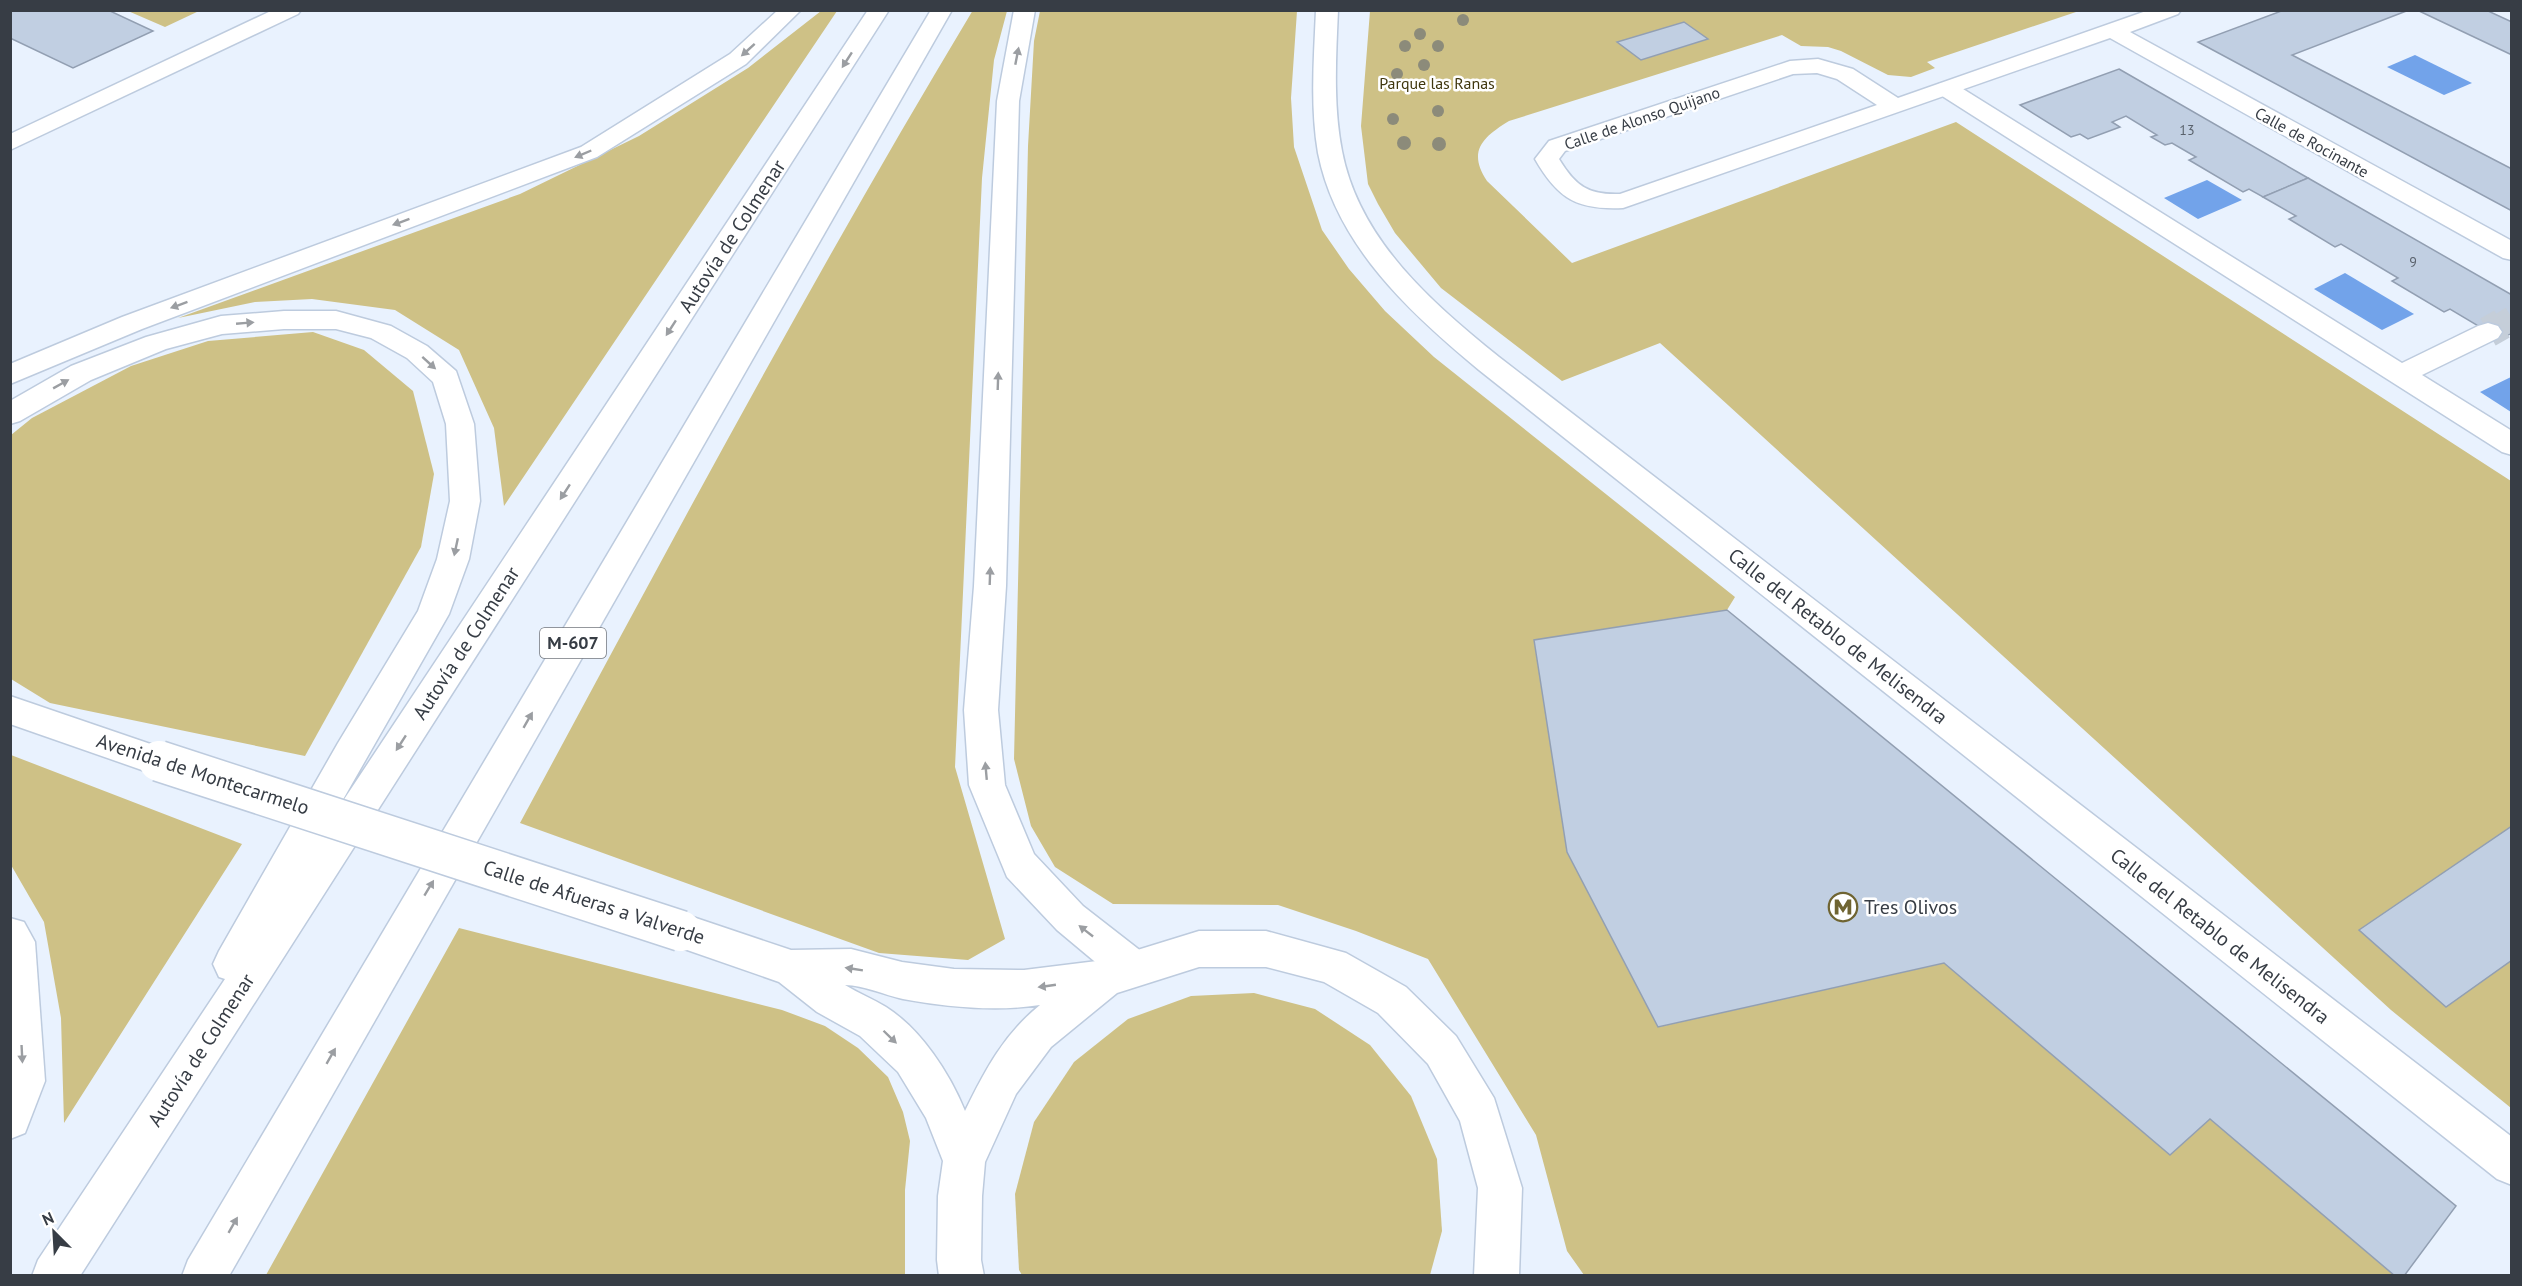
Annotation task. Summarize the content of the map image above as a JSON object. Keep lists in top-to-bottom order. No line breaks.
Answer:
{"streets":{"main road":["Calle de Alonso Quijano","Calle de Rocinante","Autovía de Colmenar","Calle del Retablo de Melisendra","M-607","Avenida de Montecarmelo","Calle de Afueras a Valverde"]},"crossings":[["Calle de Alonso Quijano","Calle de Rocinante"],["Avenida de Montecarmelo","Calle de Afueras a Valverde"]],"parks":["Parque las Ranas"],"places":{"metro station":["Tres Olivos"]},"house_numbers":["13","9"],"north":"top left"}
